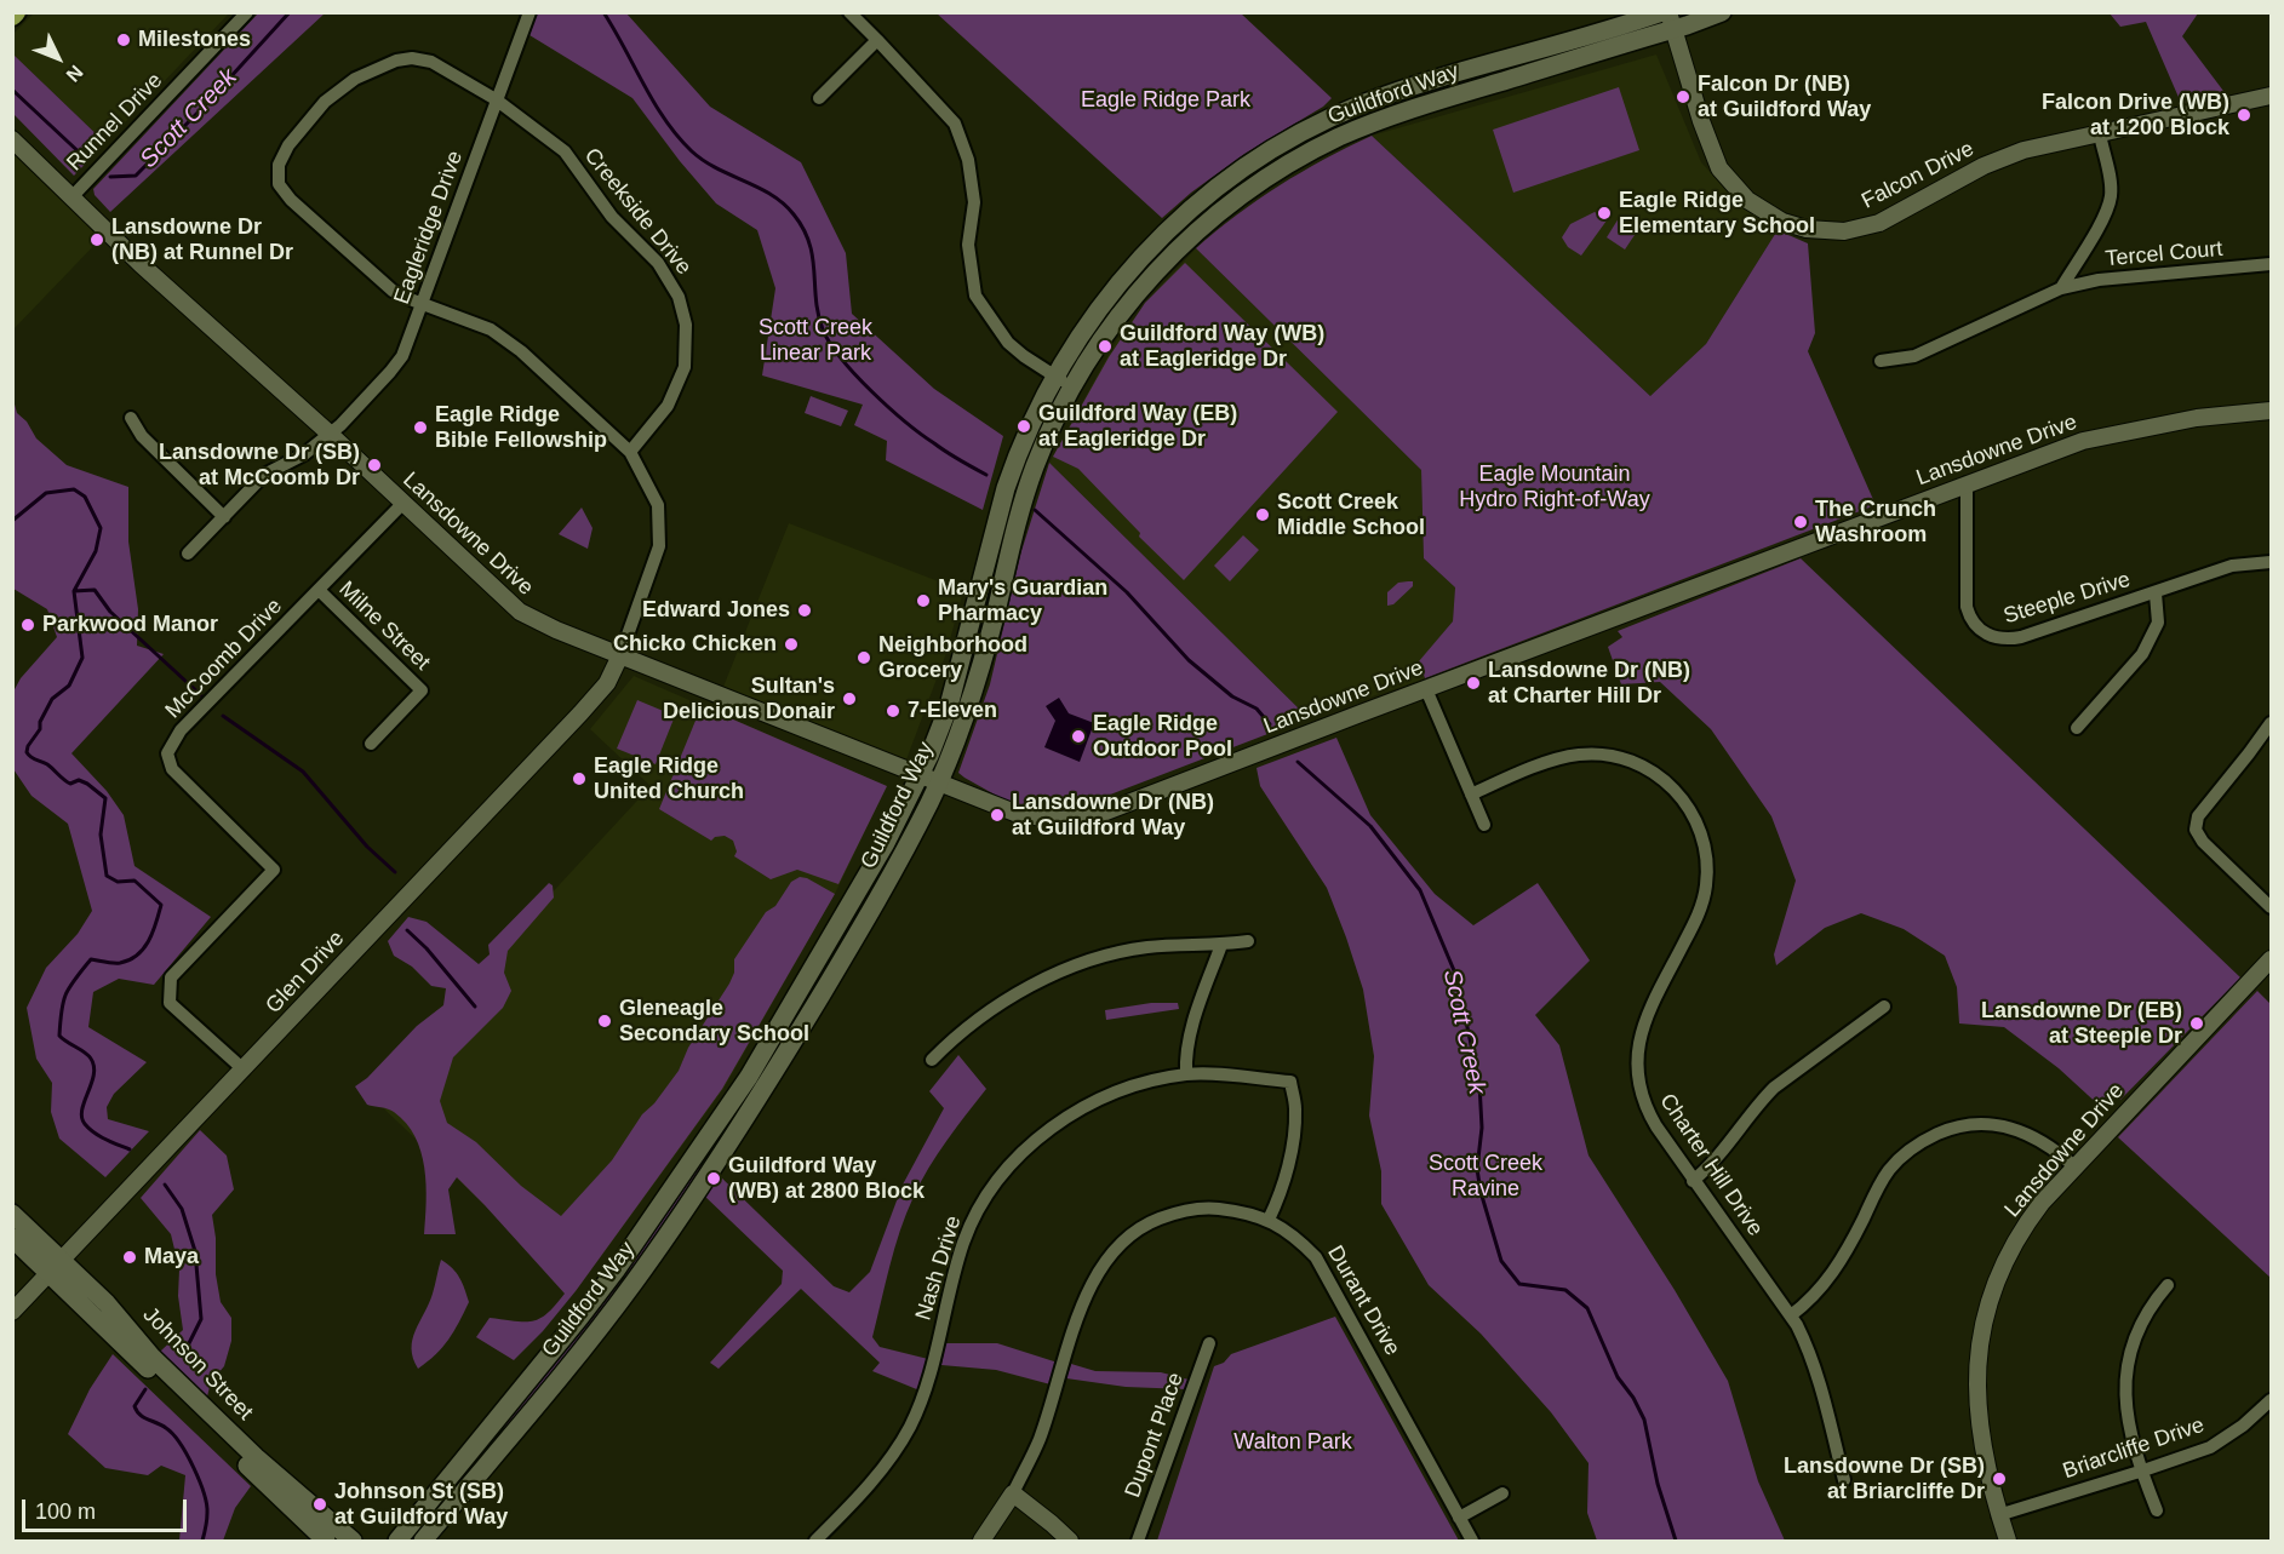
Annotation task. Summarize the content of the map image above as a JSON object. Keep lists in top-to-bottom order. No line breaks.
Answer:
{"streets":{"main road":["Guildford Way","Johnson Street"],"street":["Runnel Drive","Falcon Drive","Creekside Drive","Eagleridge Drive","Tercel Court","Lansdowne Drive","Steeple Drive","Milne Street","McCoomb Drive","Glen Drive","Charter Hill Drive","Nash Drive","Durant Drive","Dupont Place","Briarcliffe Drive"]},"crossings":[["Guildford Way","Falcon Drive"],["Guildford Way","Lansdowne Drive"],["Runnel Drive","Lansdowne Drive"],["Creekside Drive","Eagleridge Drive"],["Eagleridge Drive","Lansdowne Drive"],["Lansdowne Drive","Steeple Drive"],["Lansdowne Drive","McCoomb Drive"],["Lansdowne Drive","Glen Drive"],["Lansdowne Drive","Briarcliffe Drive"],["Milne Street","McCoomb Drive"],["McCoomb Drive","Glen Drive"],["Glen Drive","Johnson Street"],["Nash Drive","Durant Drive"]],"water":["Scott Creek"],"parks":["Eagle Ridge Park","Scott Creek Linear Park","Eagle Mountain Hydro Right-of-Way","Scott Creek Ravine","Walton Park"],"places":["Milestones","Falcon Dr (NB) at Guildford Way","Falcon Drive (WB) at 1200 Block","Eagle Ridge Elementary School","Lansdowne Dr (NB) at Runnel Dr","Guildford Way (WB) at Eagleridge Dr","Guildford Way (EB) at Eagleridge Dr","Eagle Ridge Bible Fellowship","Lansdowne Dr (SB) at McCoomb Dr","Scott Creek Middle School","The Crunch Washroom","Mary's Guardian Pharmacy","Edward Jones","Parkwood Manor","Chicko Chicken","Neighborhood Grocery","Lansdowne Dr (NB) at Charter Hill Dr","Sultan's Delicious Donair","7-Eleven","Eagle Ridge Outdoor Pool","Eagle Ridge United Church","Lansdowne Dr (NB) at Guildford Way","Gleneagle Secondary School","Lansdowne Dr (EB) at Steeple Dr","Guildford Way (WB) at 2800 Block","Maya","Lansdowne Dr (SB) at Briarcliffe Dr","Johnson St (SB) at Guildford Way"],"scale_bar":"100 m","north":"bottom right"}
